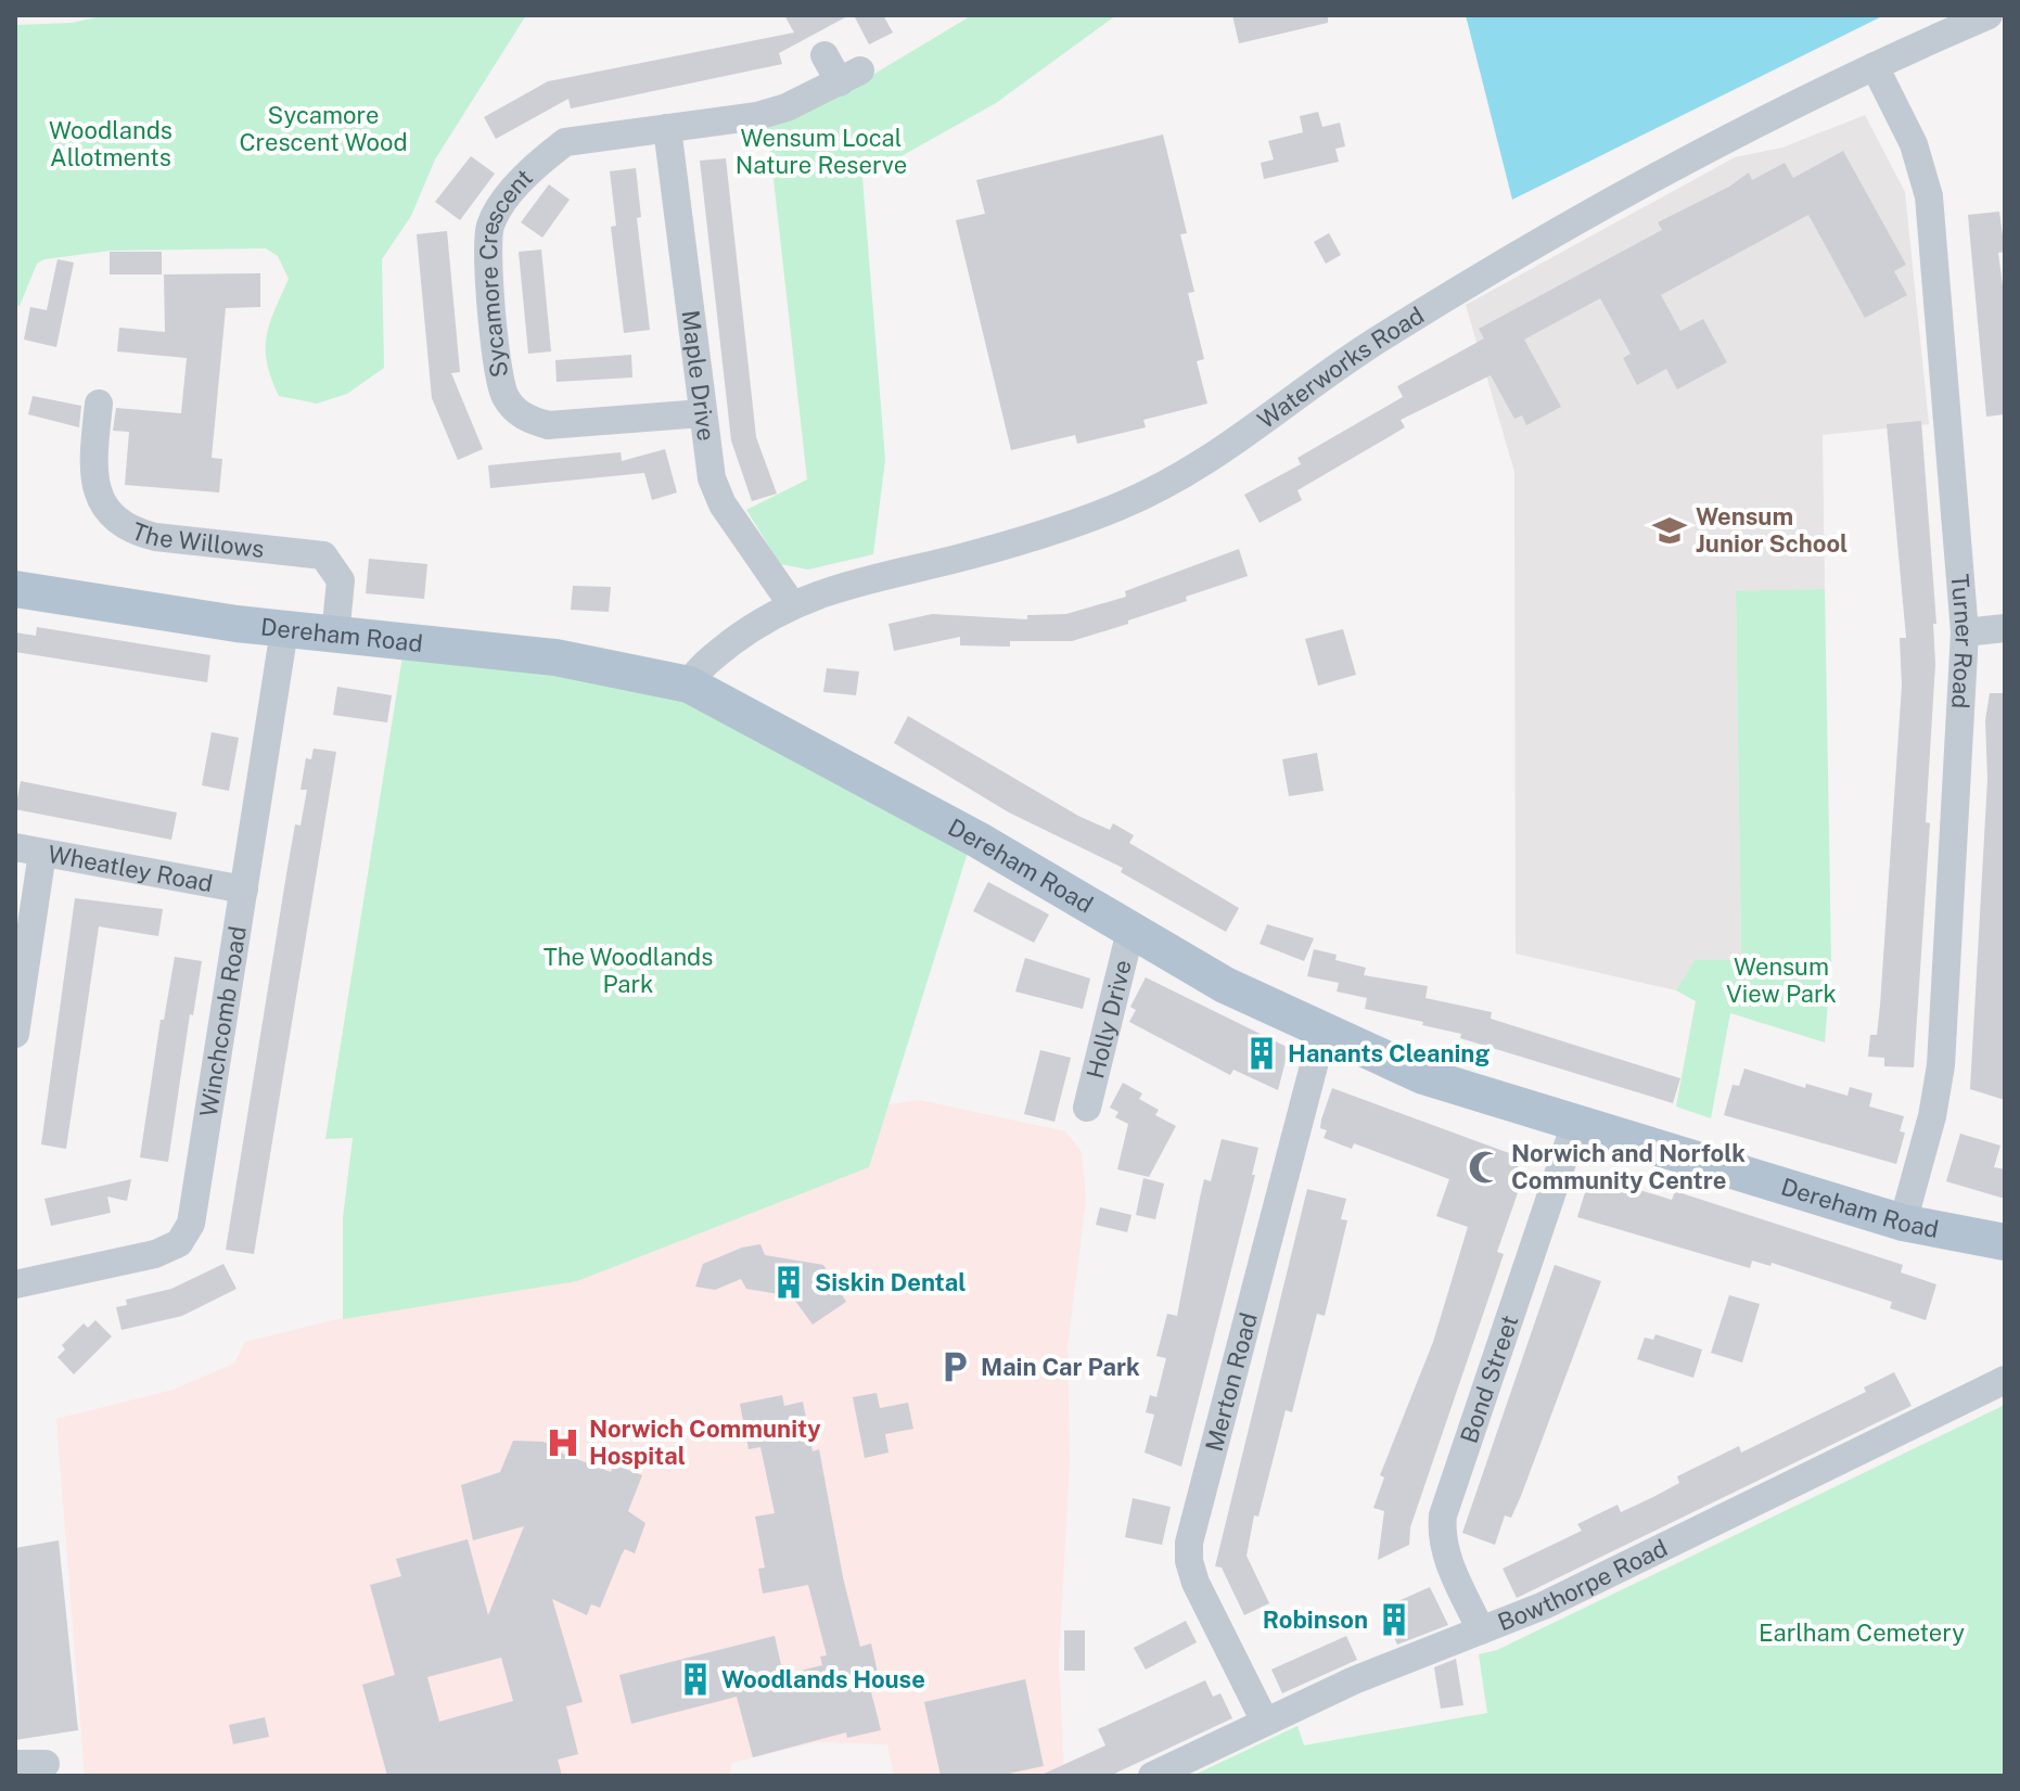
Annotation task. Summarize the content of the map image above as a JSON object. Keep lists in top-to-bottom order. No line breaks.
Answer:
{"streets":{"main road":["Dereham Road"],"street":["Sycamore Crescent","Waterworks Road","Maple Drive","The Willows","Turner Road","Wheatley Road","Holly Drive","Winchcomb Road","Bond Street","Merton Road","Bowthorpe Road"]},"crossings":[["Sycamore Crescent","Maple Drive"],["Waterworks Road","Maple Drive"],["Waterworks Road","Dereham Road"],["Waterworks Road","Turner Road"],["The Willows","Dereham Road"],["Dereham Road","Turner Road"],["Dereham Road","Holly Drive"],["Dereham Road","Winchcomb Road"],["Dereham Road","Bond Street"],["Dereham Road","Merton Road"],["Wheatley Road","Winchcomb Road"],["Bond Street","Bowthorpe Road"],["Merton Road","Bowthorpe Road"]],"parks":["Sycamore Crescent Wood","Woodlands Allotments","Wensum Local Nature Reserve","The Woodlands Park","Wensum View Park","Earlham Cemetery"],"places":{"school or university":["Wensum Junior School"],"building":["Hanants Cleaning","Siskin Dental","Robinson","Woodlands House"],"mosque":["Norwich and Norfolk Community Centre"],"parking":["Main Car Park"],"hospital":["Norwich Community Hospital"]}}
